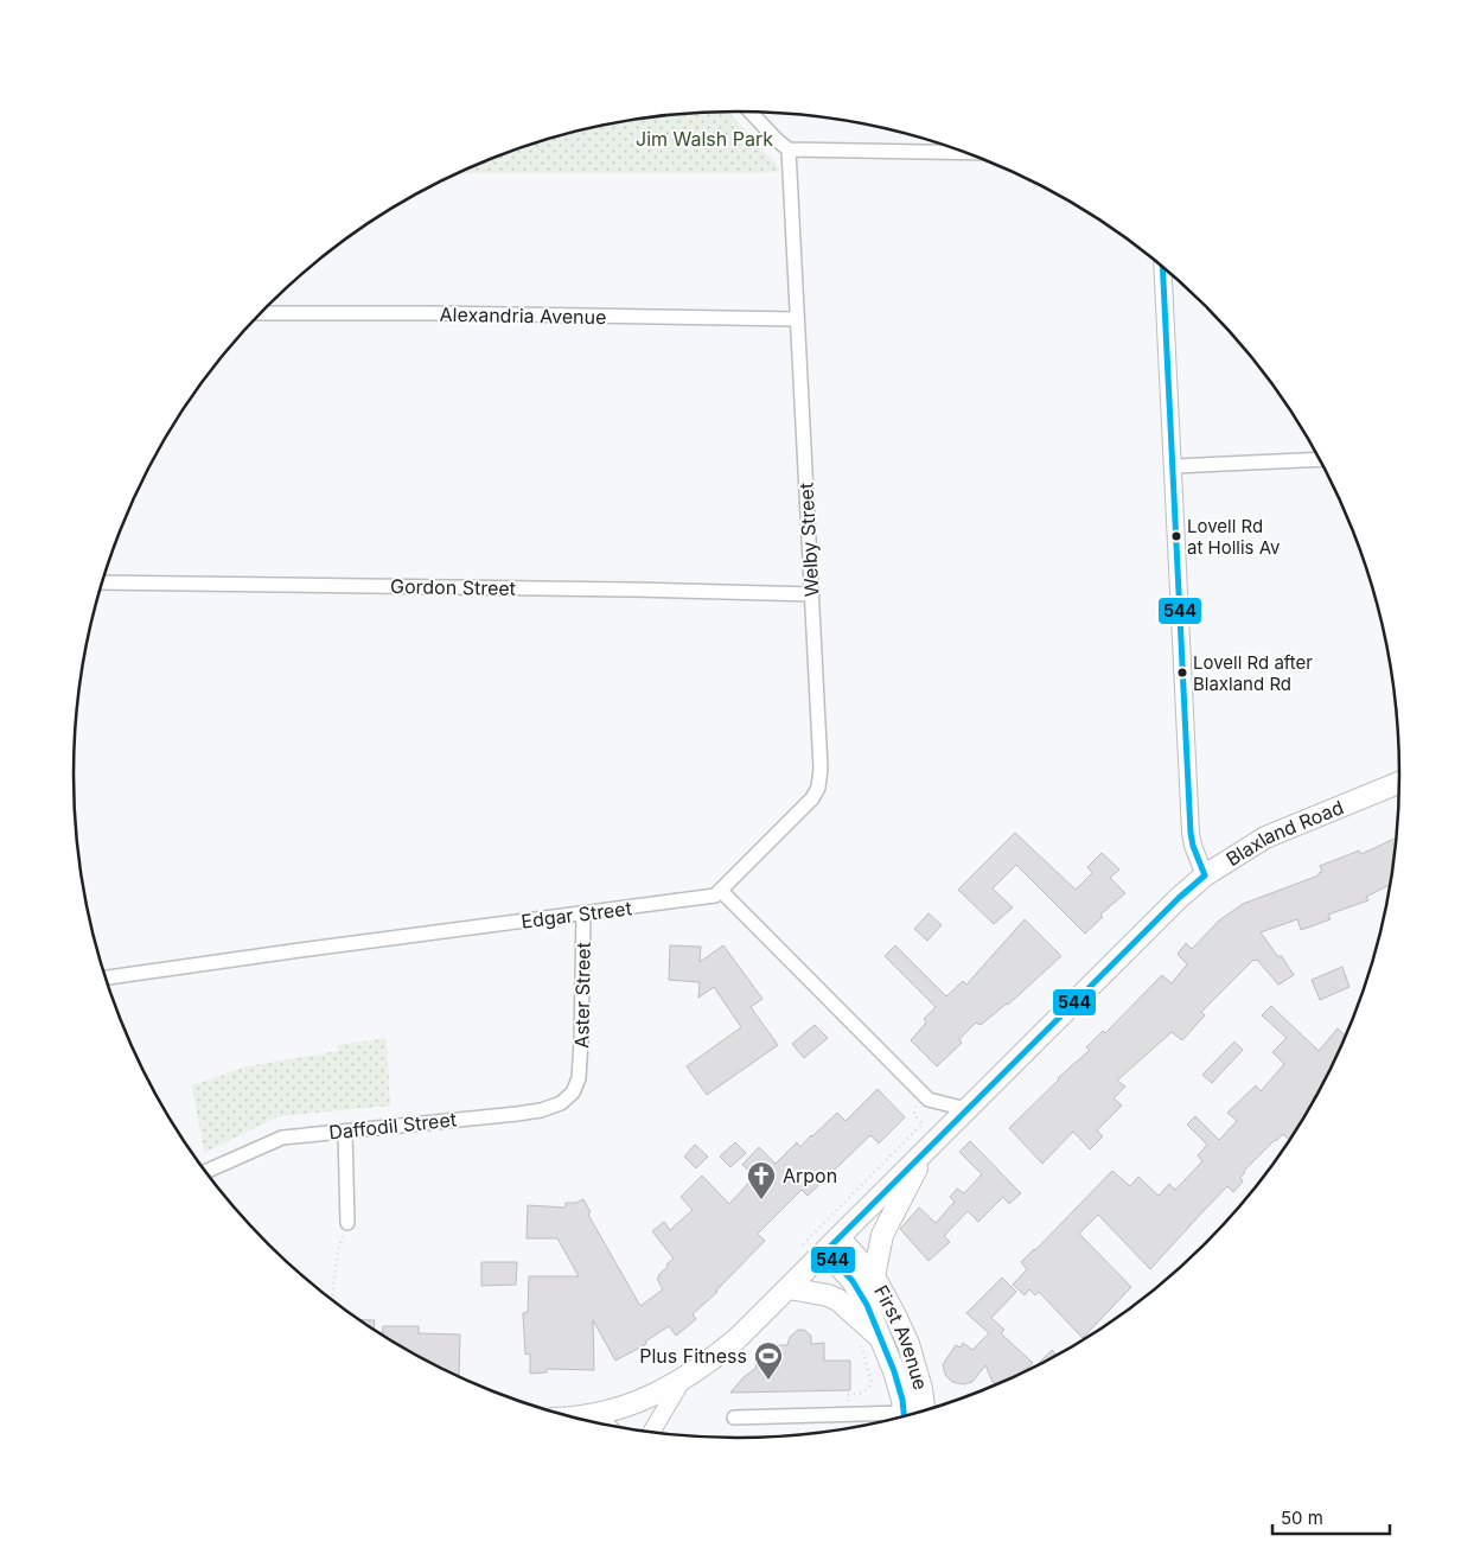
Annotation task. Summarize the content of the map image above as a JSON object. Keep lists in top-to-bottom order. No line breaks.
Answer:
{"streets":{"main road":["Blaxland Road","First Avenue"],"street":["Alexandria Avenue","Welby Street","Gordon Street","Edgar Street","Aster Street","Daffodil Street"]},"crossings":[["Alexandria Avenue","Welby Street"],["Welby Street","Gordon Street"],["Welby Street","Edgar Street"],["Blaxland Road","First Avenue"],["Edgar Street","Aster Street"],["Aster Street","Daffodil Street"]],"parks":["Jim Walsh Park"],"places":{"other":["Lovell Rd at Hollis Av","Lovell Rd after Blaxland Rd"],"church":["Arpon"],"sports":["Plus Fitness"]},"lines":["transit line 544"],"scale_bar":"50 m"}
